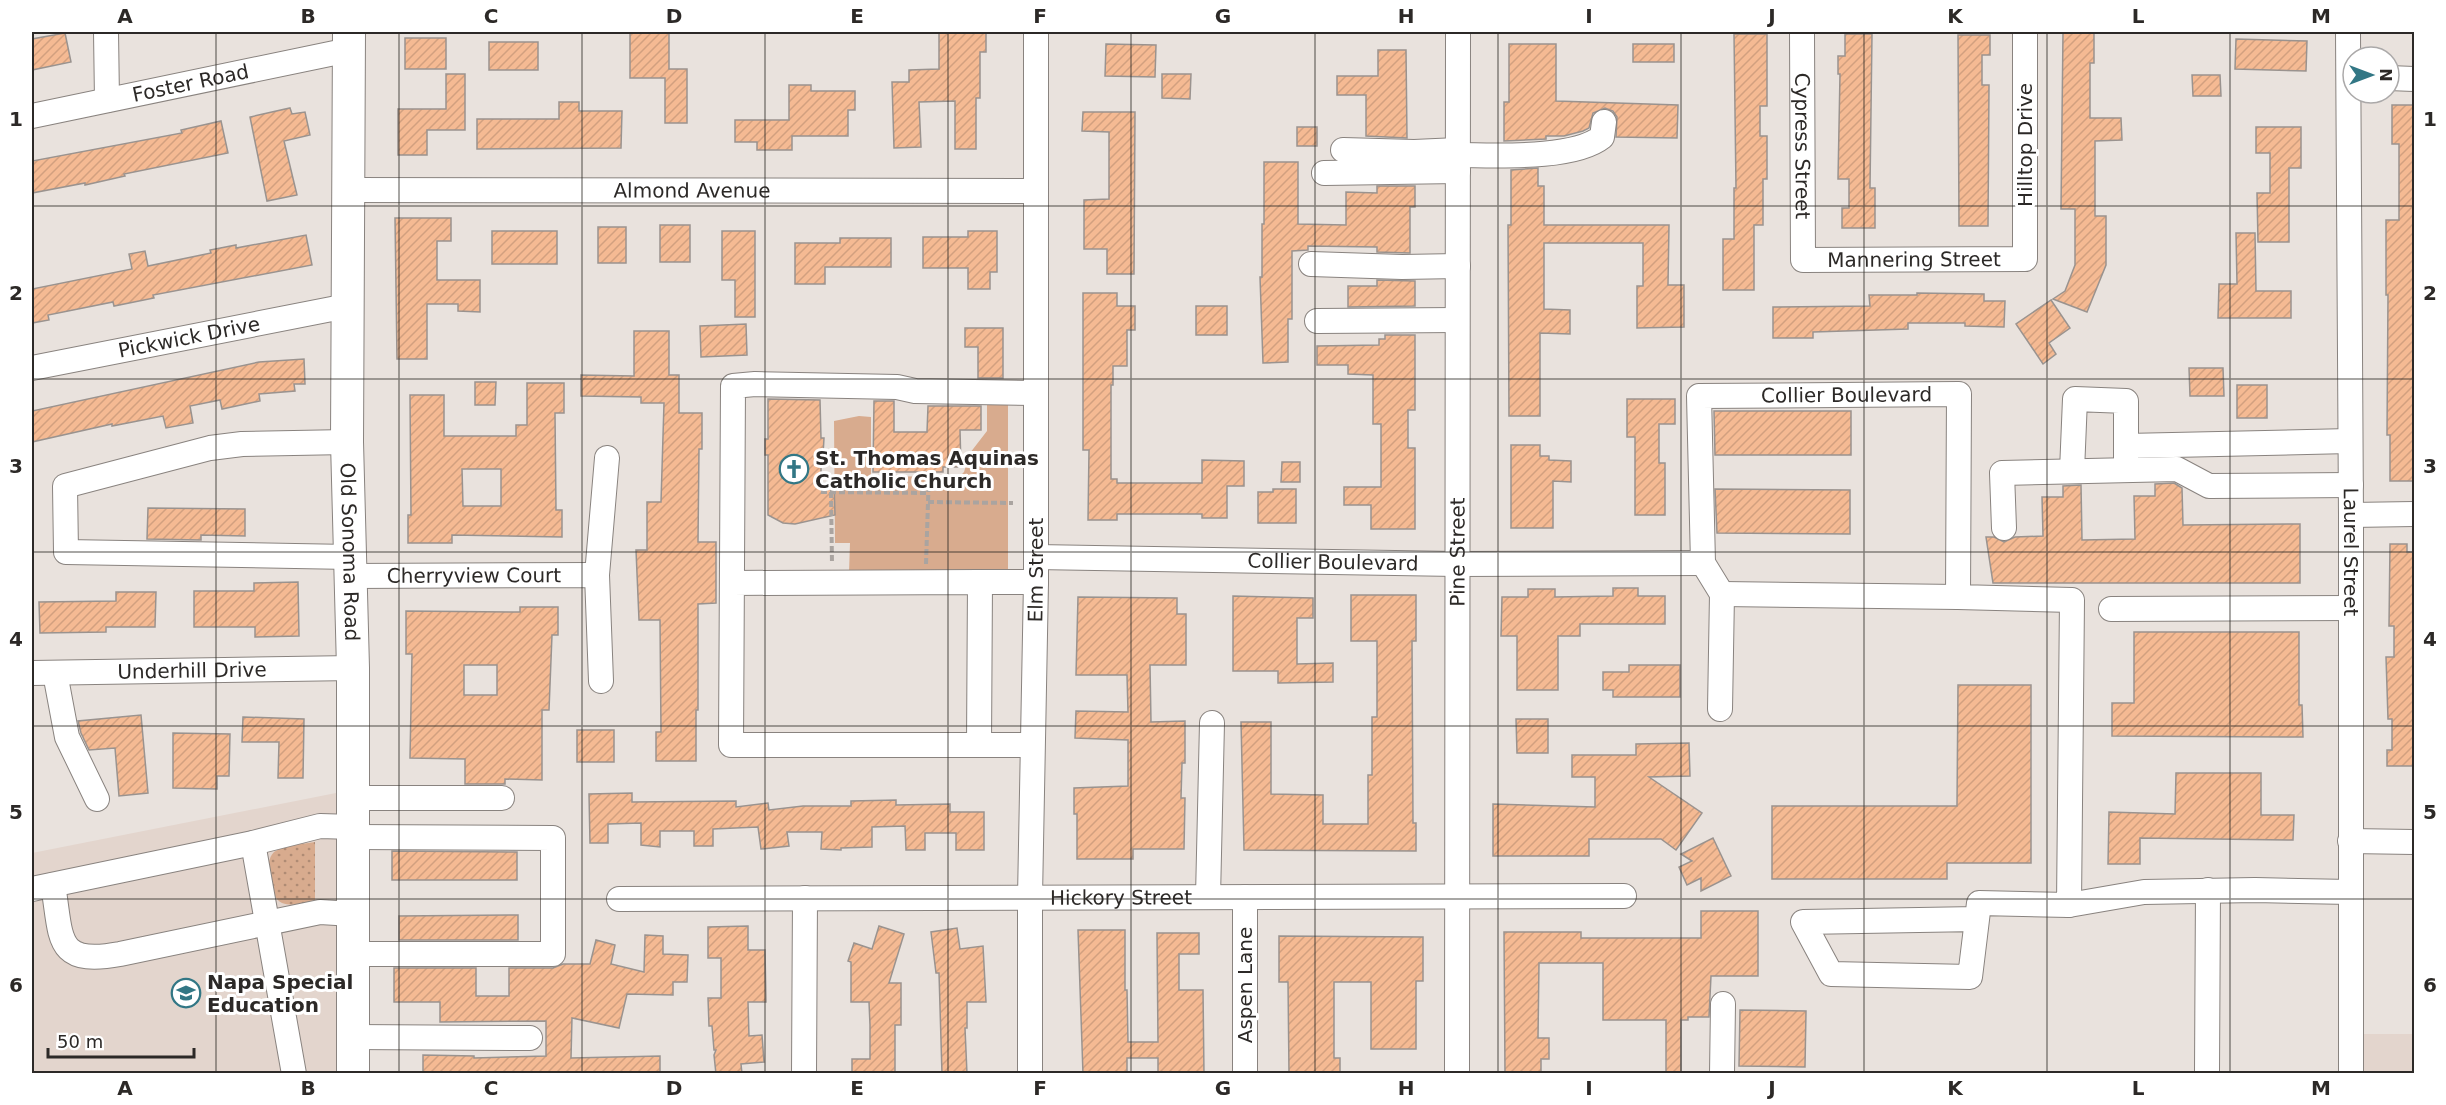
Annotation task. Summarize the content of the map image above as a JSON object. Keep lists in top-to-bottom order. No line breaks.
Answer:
{"streets":{"main road":["Old Sonoma Road"],"street":["Foster Road","Hilltop Drive","Cypress Street","Almond Avenue","Mannering Street","Pickwick Drive","Collier Boulevard","Pine Street","Laurel Street","Elm Street","Cherryview Court","Underhill Drive","Hickory Street","Aspen Lane"]},"crossings":[["Foster Road","Old Sonoma Road"],["Hilltop Drive","Mannering Street"],["Cypress Street","Mannering Street"],["Almond Avenue","Old Sonoma Road"],["Almond Avenue","Elm Street"],["Pickwick Drive","Old Sonoma Road"],["Collier Boulevard","Pine Street"],["Collier Boulevard","Elm Street"],["Pine Street","Hickory Street"],["Old Sonoma Road","Cherryview Court"],["Old Sonoma Road","Underhill Drive"],["Elm Street","Hickory Street"],["Hickory Street","Aspen Lane"]],"places":{"church":["St. Thomas Aquinas Catholic Church"],"school or university":["Napa Special Education"]},"scale_bar":"50 m","north":"right","grid":{"columns":["A","B","C","D","E","F","G","H","I","J","K","L","M"],"rows":["1","2","3","4","5","6"]}}
